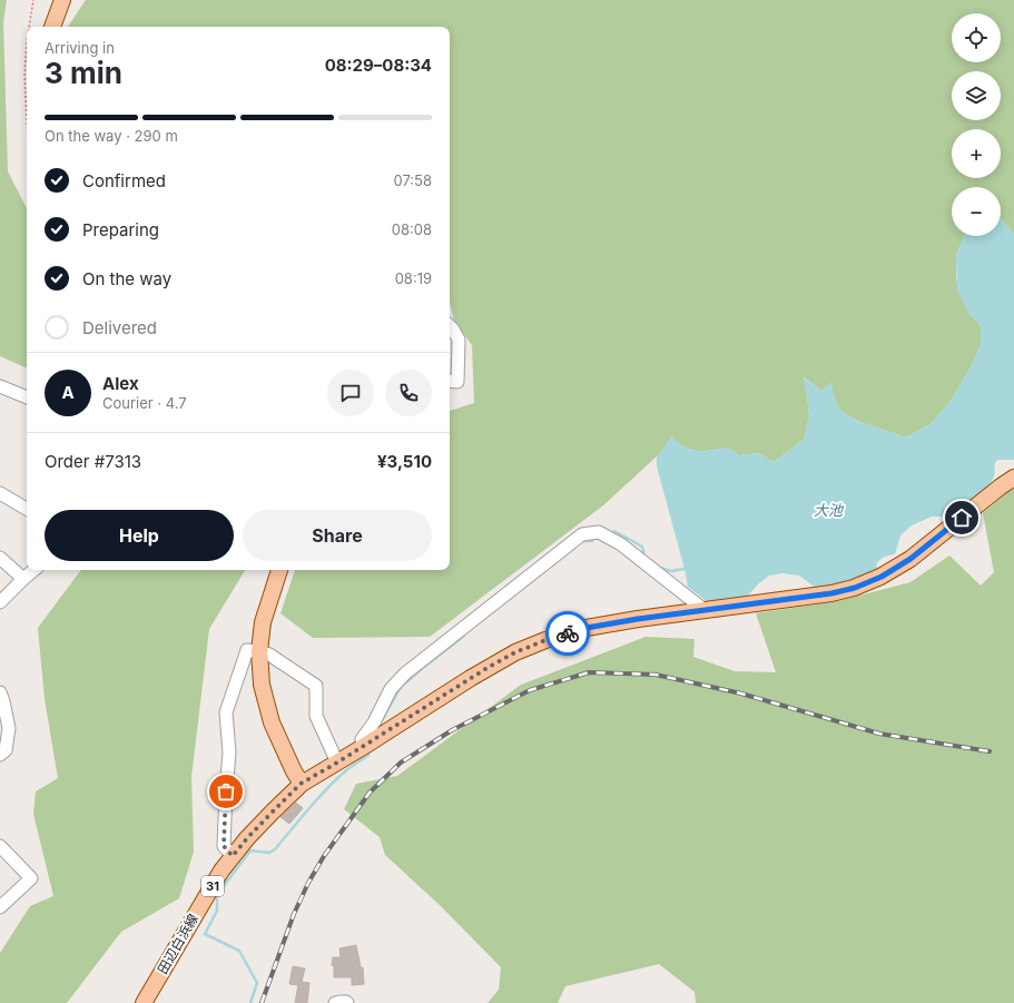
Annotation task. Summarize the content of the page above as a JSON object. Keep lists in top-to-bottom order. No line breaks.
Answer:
{"streets":{"main road":["31","田辺白浜線"]},"water":["大池"],"page":{"map_buttons":["+","−"],"heading":["3 min","Arriving in","08:29–08:34"],"panel":["Alex","Courier · 4.7","Order #7313","¥3,510"],"bar":"On the way · 290 m","list":[["Confirmed","07:58"],["Preparing","08:08"],["On the way","08:19"],"Delivered"],"round":"A","buttons":["Help","Share"]}}
